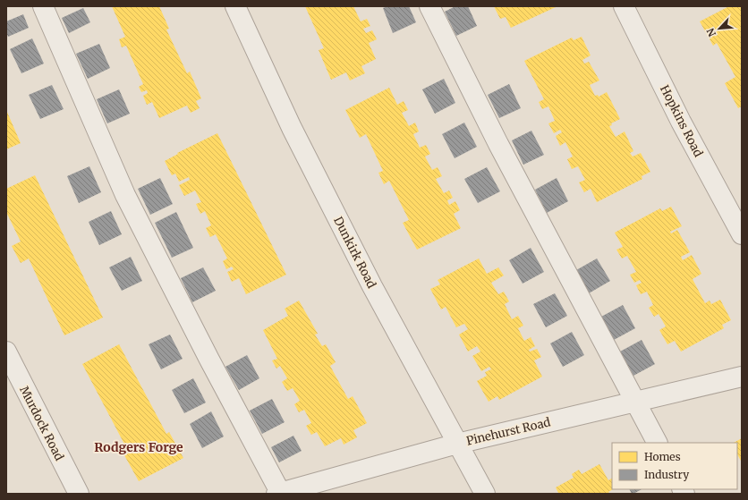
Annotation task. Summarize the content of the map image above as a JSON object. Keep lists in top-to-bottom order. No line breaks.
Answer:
{"streets":{"street":["Hopkins Road","Dunkirk Road","Murdock Road","Pinehurst Road"]},"crossings":[["Dunkirk Road","Pinehurst Road"]],"districts":["Rodgers Forge"],"legend":["Homes","Industry"],"north":"bottom left"}
